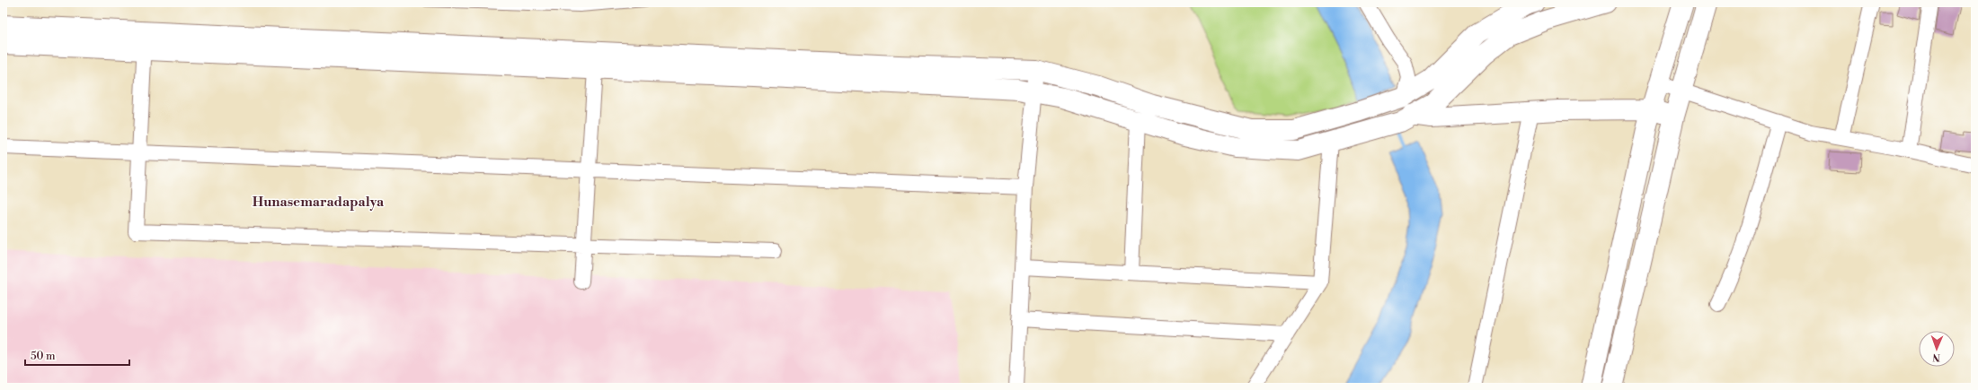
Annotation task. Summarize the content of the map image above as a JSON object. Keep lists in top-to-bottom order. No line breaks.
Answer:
{"districts":["Hunasemaradapalya"],"scale_bar":"50 m","north":"bottom"}
